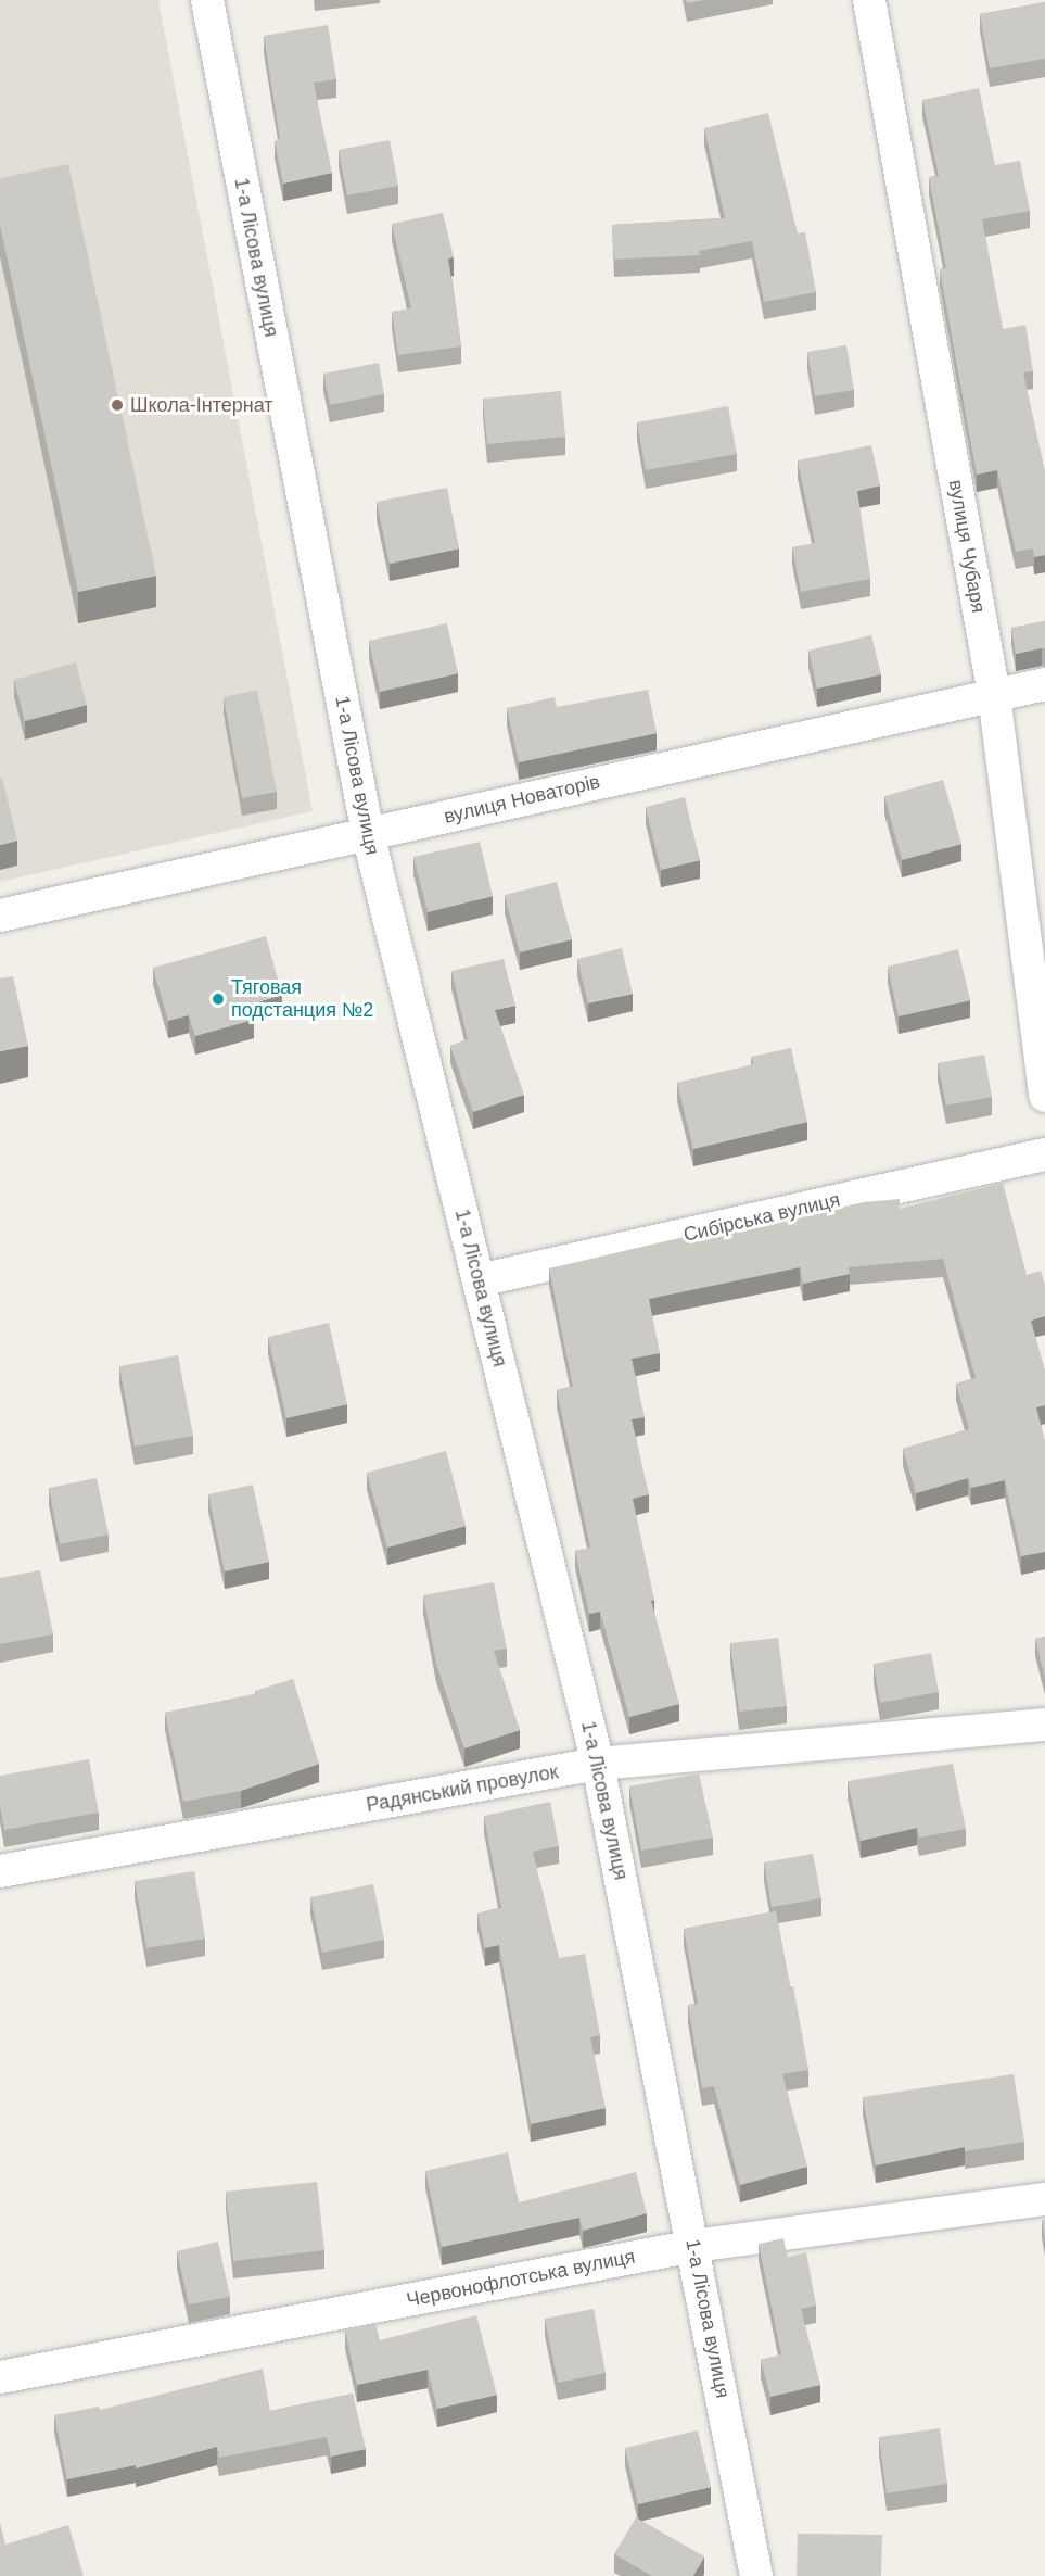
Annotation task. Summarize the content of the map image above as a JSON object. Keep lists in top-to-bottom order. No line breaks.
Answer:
{"streets":{"street":["1-а Лісова вулиця","вулиця Чубаря","вулиця Новаторів","Сибірська вулиця","Радянський провулок","Червонофлотська вулиця"]},"crossings":[["1-а Лісова вулиця","вулиця Новаторів"],["1-а Лісова вулиця","Сибірська вулиця"],["1-а Лісова вулиця","Радянський провулок"],["1-а Лісова вулиця","Червонофлотська вулиця"],["вулиця Чубаря","вулиця Новаторів"]],"places":["Школа-Інтернат","Тяговая подстанция №2"]}
